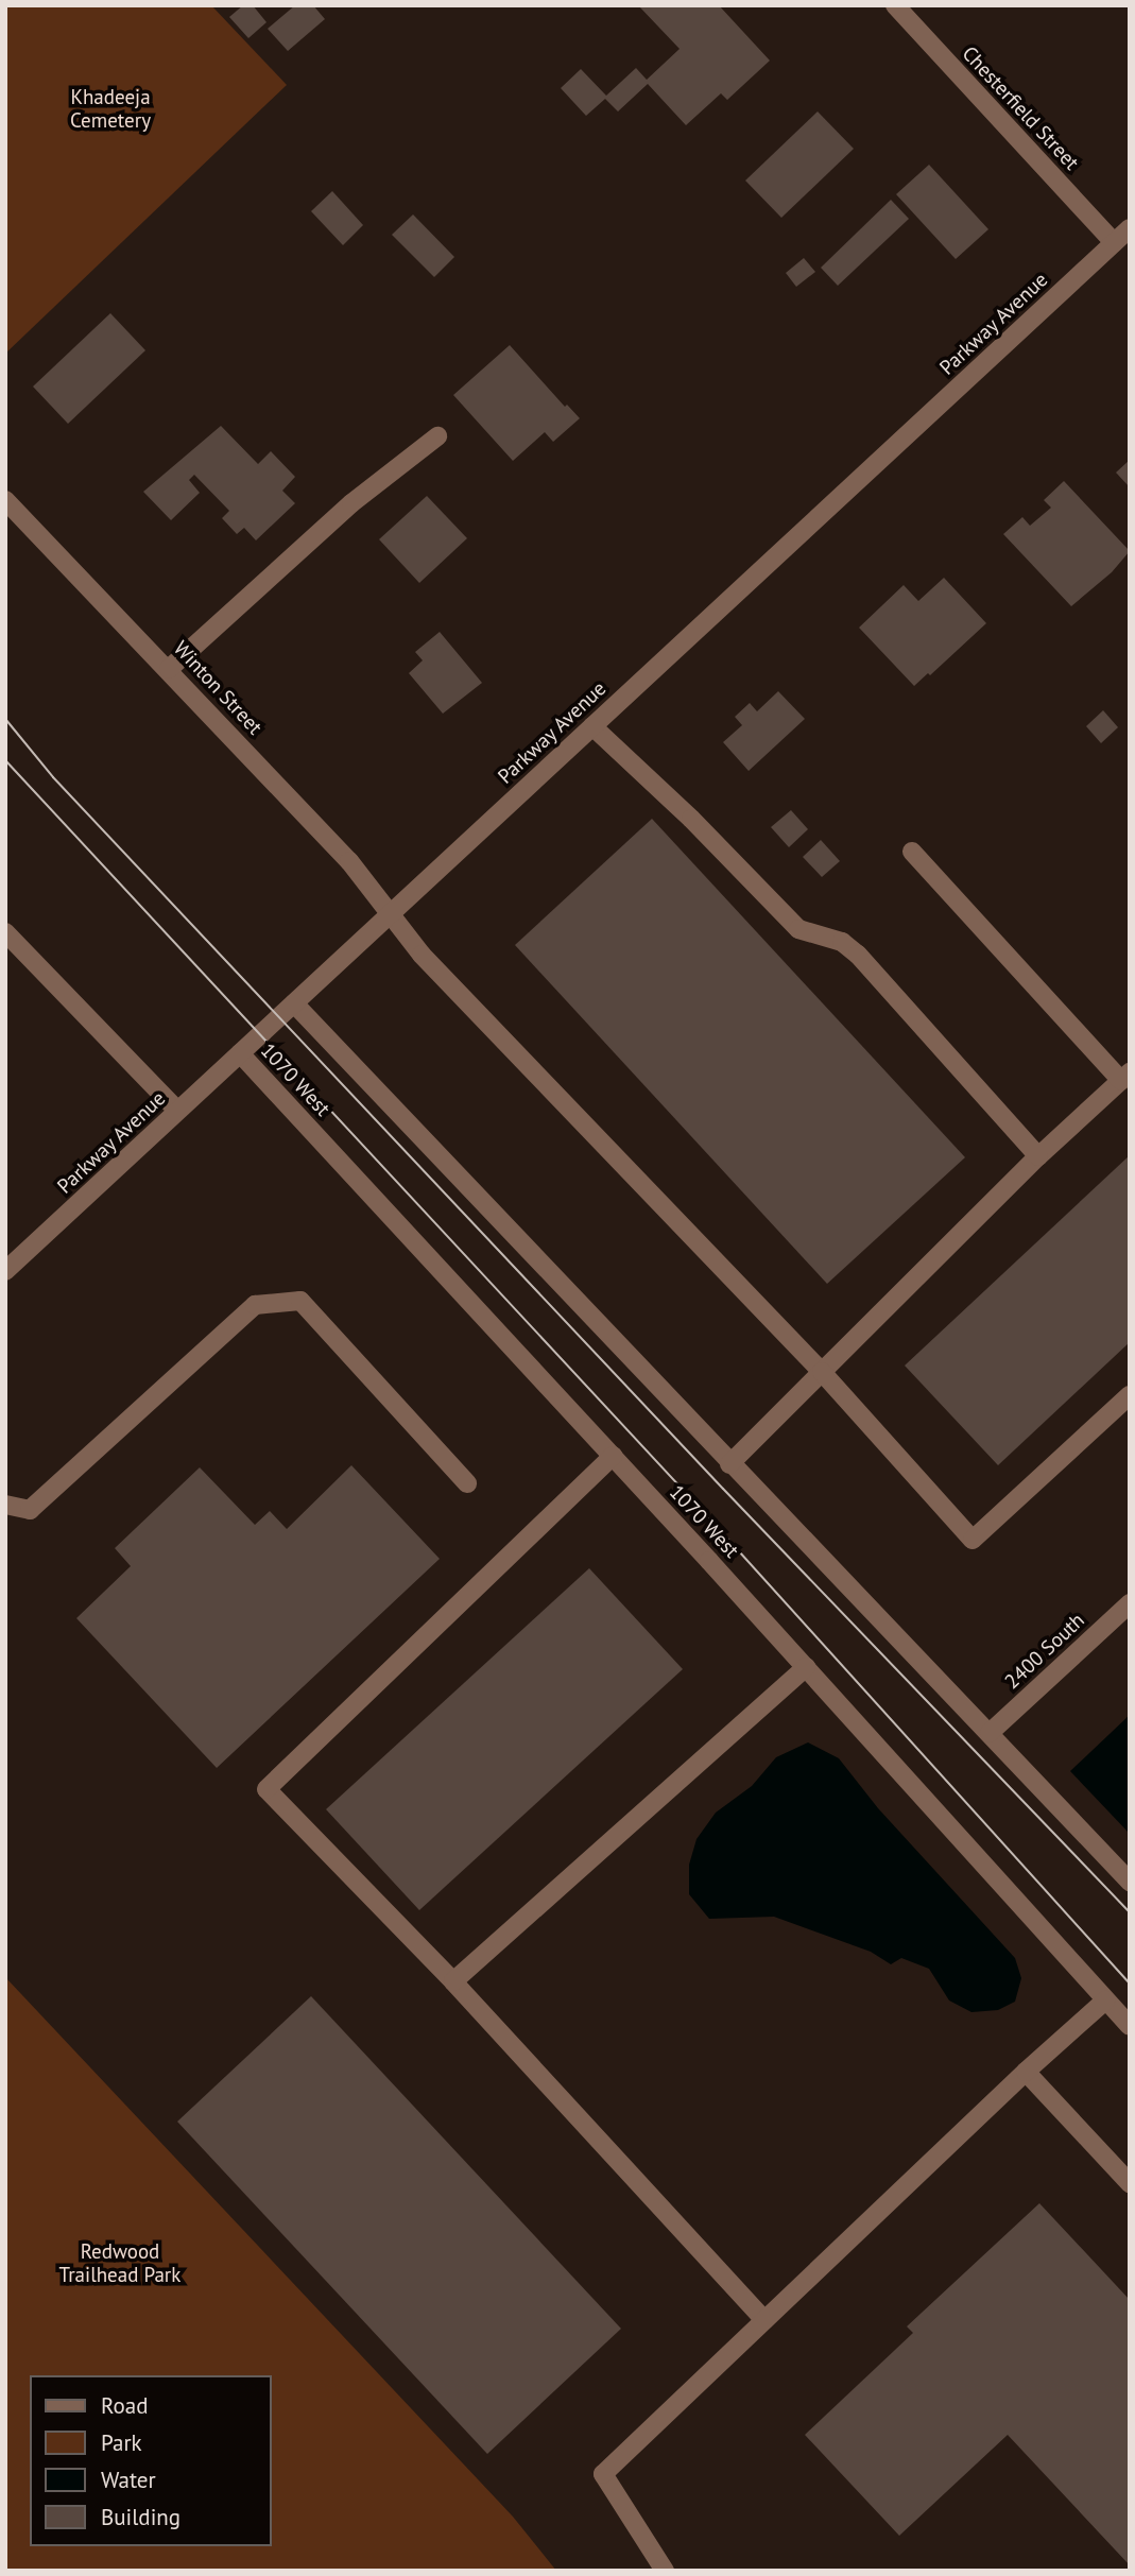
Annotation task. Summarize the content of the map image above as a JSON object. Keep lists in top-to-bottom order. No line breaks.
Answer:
{"streets":{"street":["Chesterfield Street","Parkway Avenue","Winton Street","1070 West","2400 South"]},"crossings":[["Chesterfield Street","Parkway Avenue"],["Parkway Avenue","Winton Street"],["Parkway Avenue","1070 West"]],"parks":["Khadeeja Cemetery","Redwood Trailhead Park"],"legend":["Road","Park","Water","Building"]}
